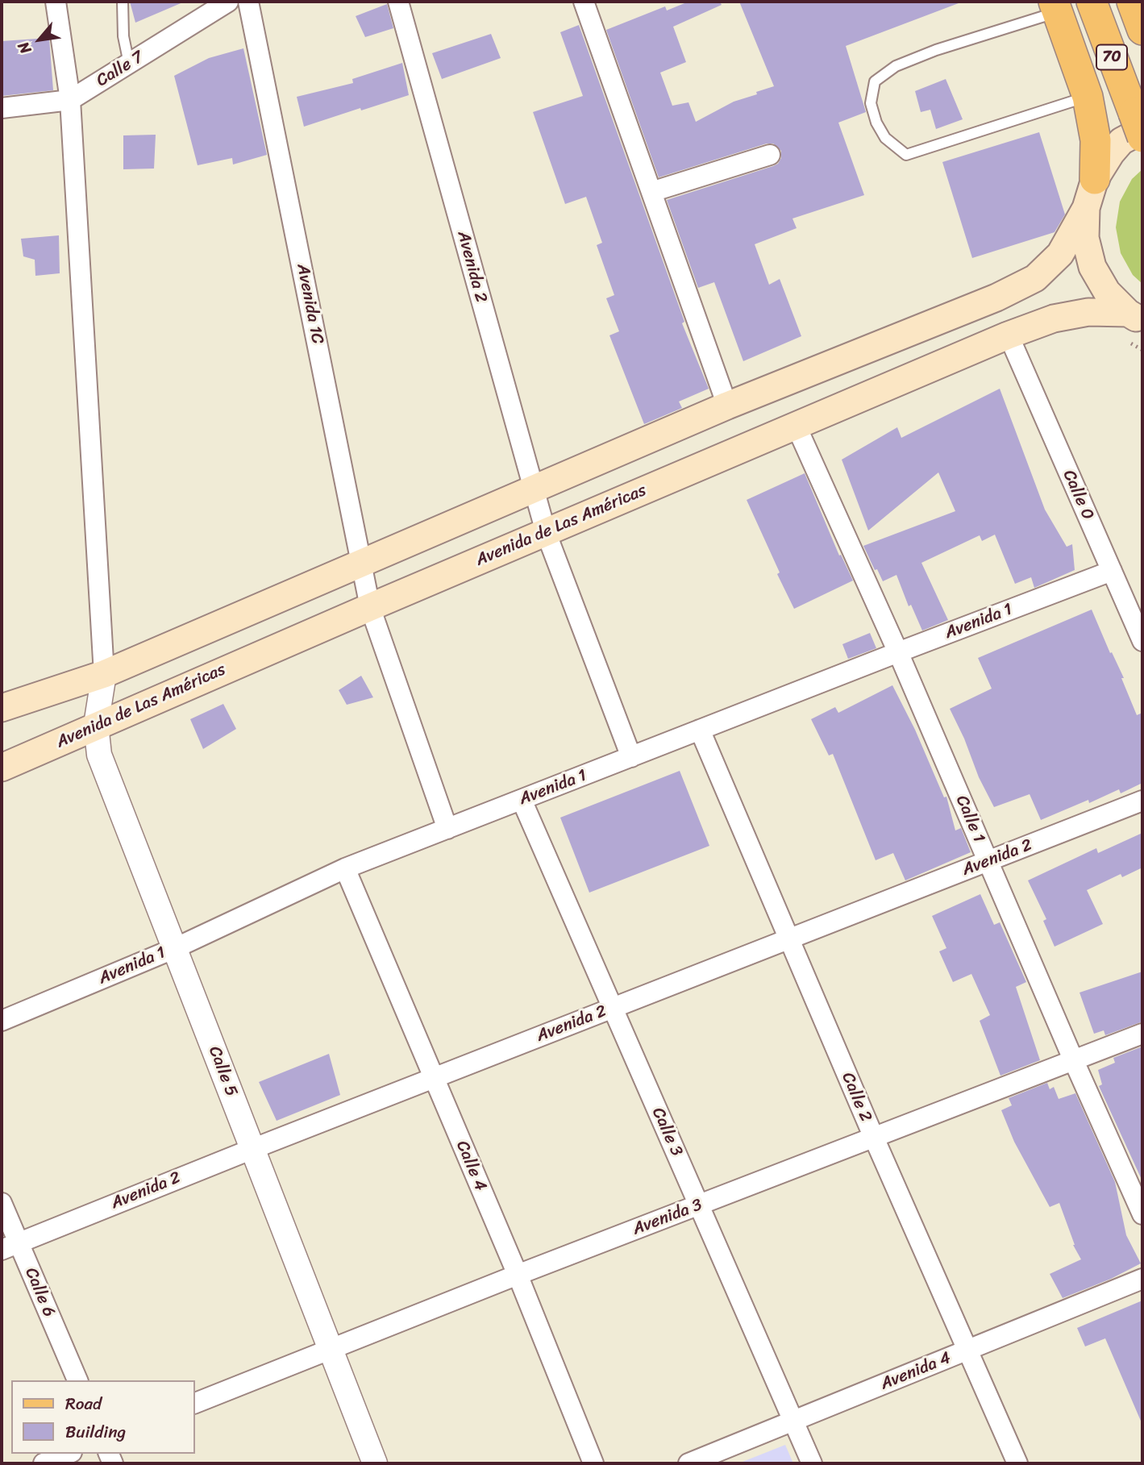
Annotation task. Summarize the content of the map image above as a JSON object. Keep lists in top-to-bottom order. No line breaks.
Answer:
{"streets":{"main road":["70","Avenida de Las Américas"],"street":["Calle 7","Avenida 2","Avenida 1C","Calle 0","Avenida 1","Calle 1","Calle 5","Calle 2","Calle 3","Calle 4","Avenida 3","Calle 6","Avenida 4"]},"crossings":[["Avenida 2","Avenida de Las Américas"],["Avenida 2","Avenida 1"],["Avenida 2","Calle 1"],["Avenida 2","Calle 5"],["Avenida 2","Calle 2"],["Avenida 2","Calle 3"],["Avenida 2","Calle 4"],["Avenida 2","Calle 6"],["Avenida 1C","Avenida de Las Américas"],["Avenida 1C","Avenida 1"],["Calle 0","Avenida 1"],["Avenida de Las Américas","Calle 1"],["Avenida de Las Américas","Calle 5"],["Avenida 1","Calle 1"],["Avenida 1","Calle 5"],["Avenida 1","Calle 2"],["Avenida 1","Calle 3"],["Avenida 1","Calle 4"],["Calle 1","Avenida 3"],["Calle 5","Avenida 3"],["Calle 2","Avenida 3"],["Calle 2","Avenida 4"],["Calle 3","Avenida 3"],["Calle 3","Avenida 4"],["Calle 4","Avenida 3"]],"legend":["Road","Building"],"north":"bottom left"}
